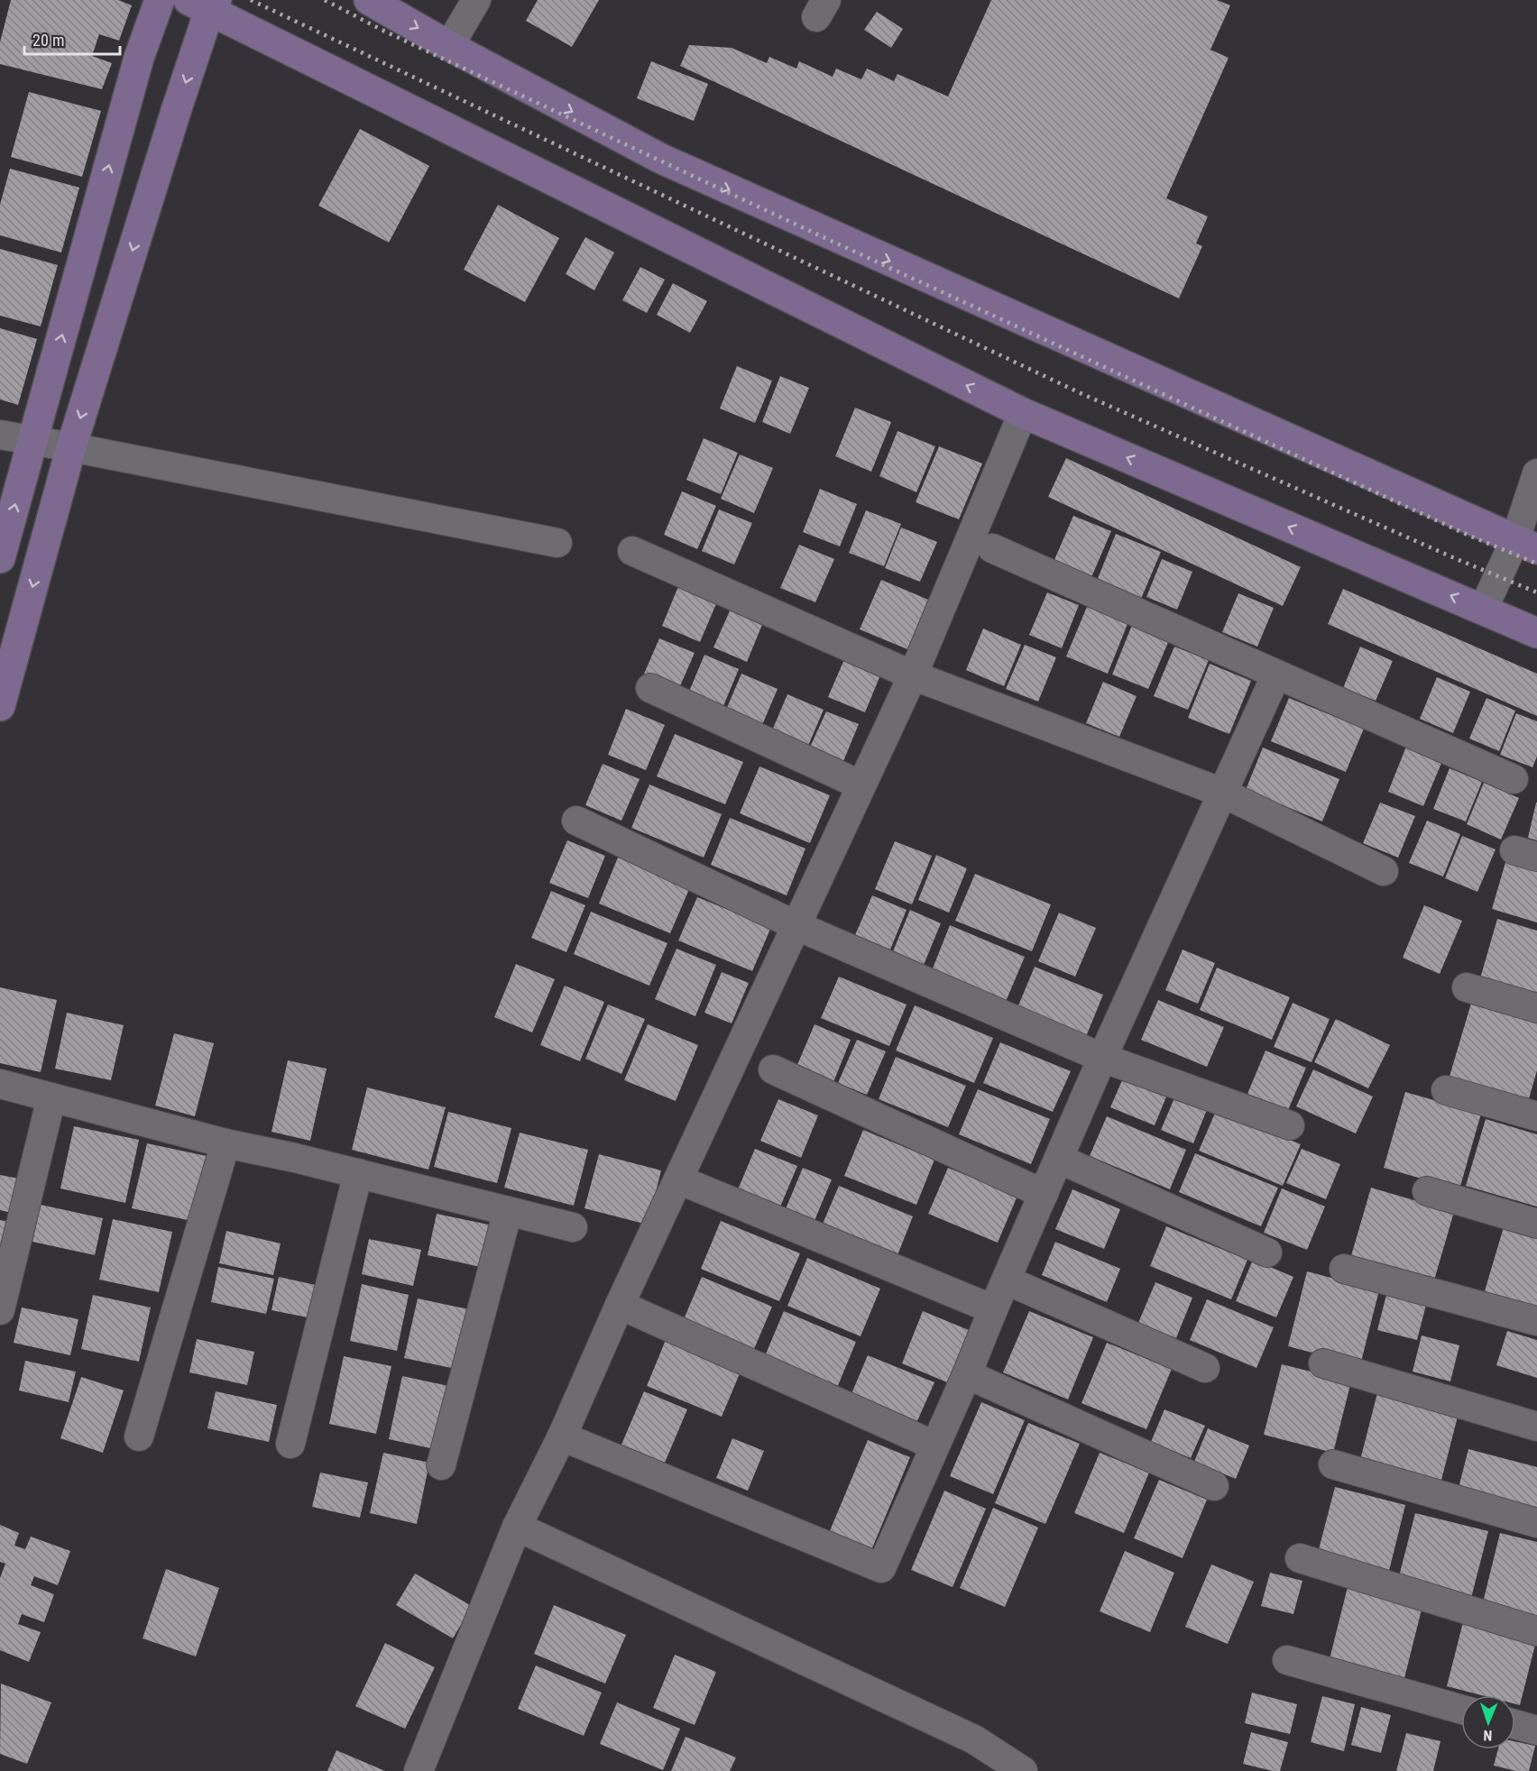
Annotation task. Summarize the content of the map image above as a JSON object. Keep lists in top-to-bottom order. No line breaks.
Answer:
{"scale_bar":"20 m","north":"bottom"}
